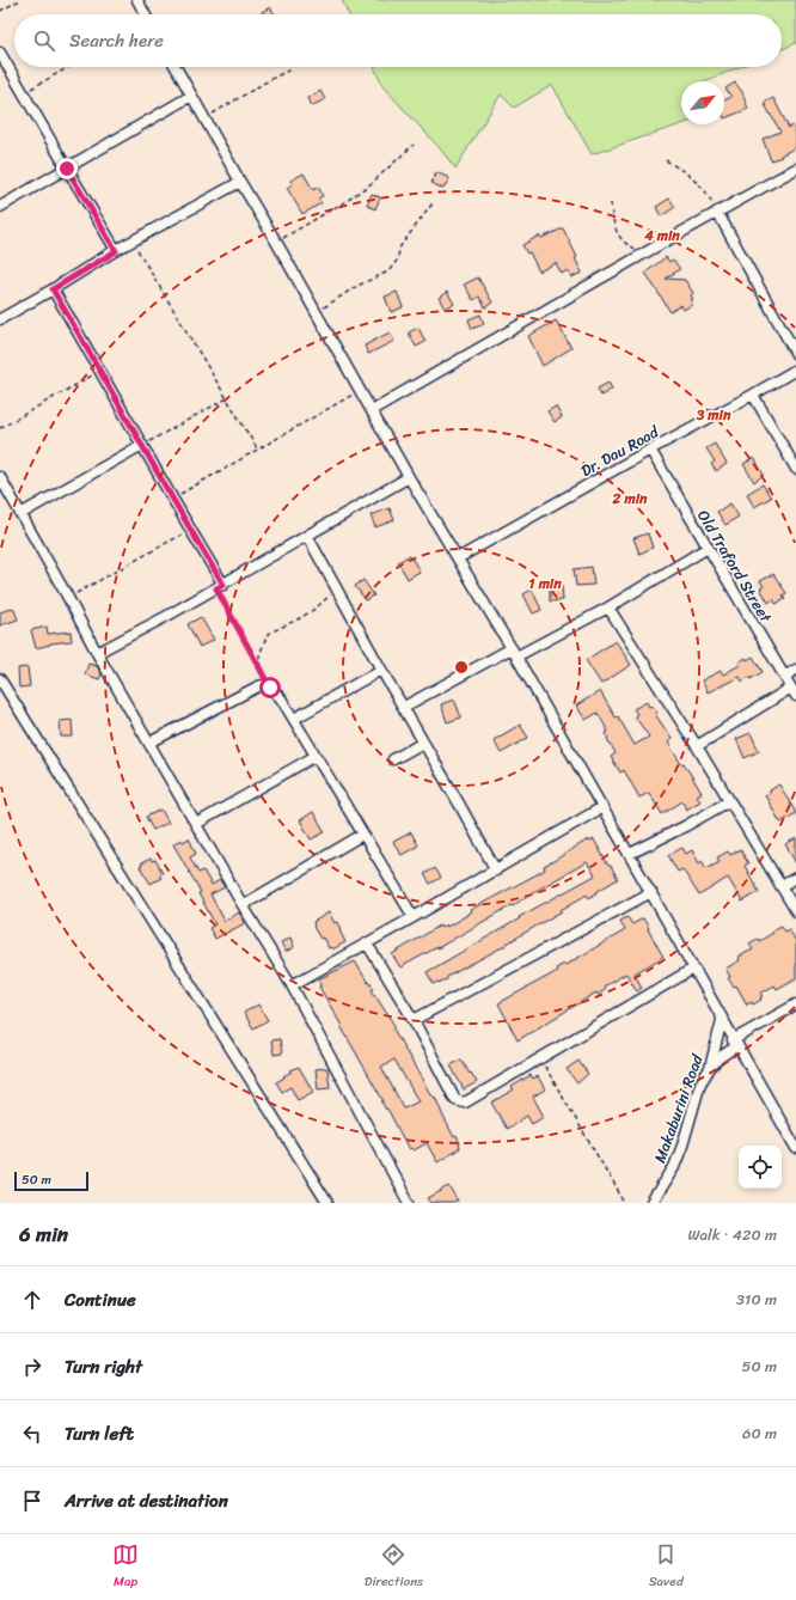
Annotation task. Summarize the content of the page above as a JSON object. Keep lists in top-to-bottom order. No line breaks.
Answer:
{"streets":{"street":["Dr. Dau Road","Old Traford Street","Makaburini Road"]},"crossings":[["Dr. Dau Road","Old Traford Street"]],"scale_bar":"50 m","north":"top right","page":{"search":"Search here","scale":"50 m","heading":["6 min","Walk · 420 m"],"list":[["Continue","310 m"],["Turn right","50 m"],["Turn left","60 m"],"Arrive at destination"],"nav":["Map","Directions","Saved"]},"rings":["4 min","3 min","2 min","1 min"]}
